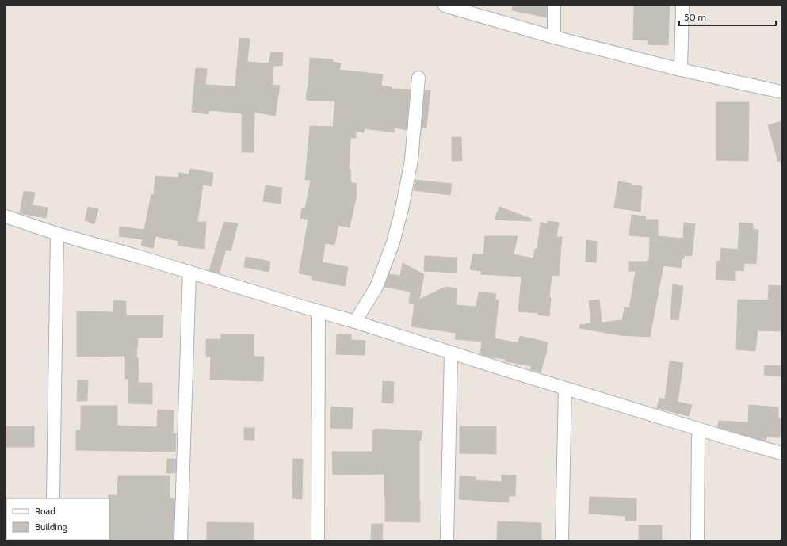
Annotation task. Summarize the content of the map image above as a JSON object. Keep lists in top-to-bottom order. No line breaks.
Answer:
{"legend":["Road","Building"],"scale_bar":"50 m"}
